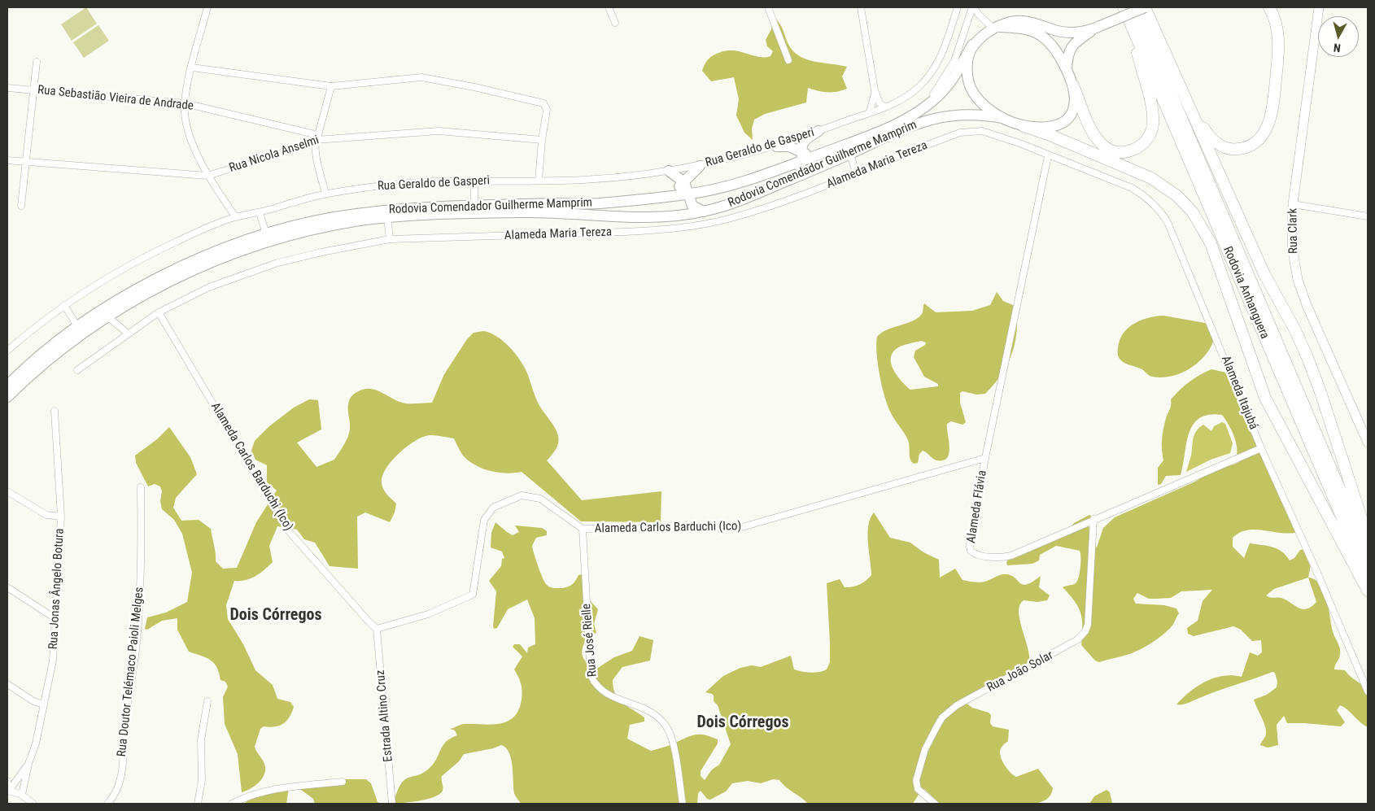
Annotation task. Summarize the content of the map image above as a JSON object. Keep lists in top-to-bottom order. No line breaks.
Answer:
{"streets":{"highway":["Rodovia Anhanguera"],"main road":["Rodovia Comendador Guilherme Mamprim"],"street":["Rua Sebastião Vieira de Andrade","Rua Geraldo de Gasperi","Rua Nicola Anselmi","Alameda Maria Tereza","Rua Clark","Alameda Itajubá","Alameda Carlos Barduchi (Ico)","Alameda Flávia","Rua Jonas Ângelo Botura","Rua José Rielle","Rua Doutor Telémaco Paioli Melges","Rua João Solar","Estrada Altino Cruz"]},"crossings":[["Rua Sebastião Vieira de Andrade","Rua Nicola Anselmi"],["Alameda Maria Tereza","Alameda Itajubá"],["Alameda Maria Tereza","Alameda Carlos Barduchi (Ico)"],["Alameda Maria Tereza","Alameda Flávia"],["Alameda Itajubá","Alameda Flávia"],["Alameda Carlos Barduchi (Ico)","Alameda Flávia"],["Alameda Carlos Barduchi (Ico)","Rua José Rielle"],["Alameda Carlos Barduchi (Ico)","Estrada Altino Cruz"],["Alameda Flávia","Rua João Solar"]],"districts":["Dois Córregos","Dois Córregos"],"north":"bottom"}
